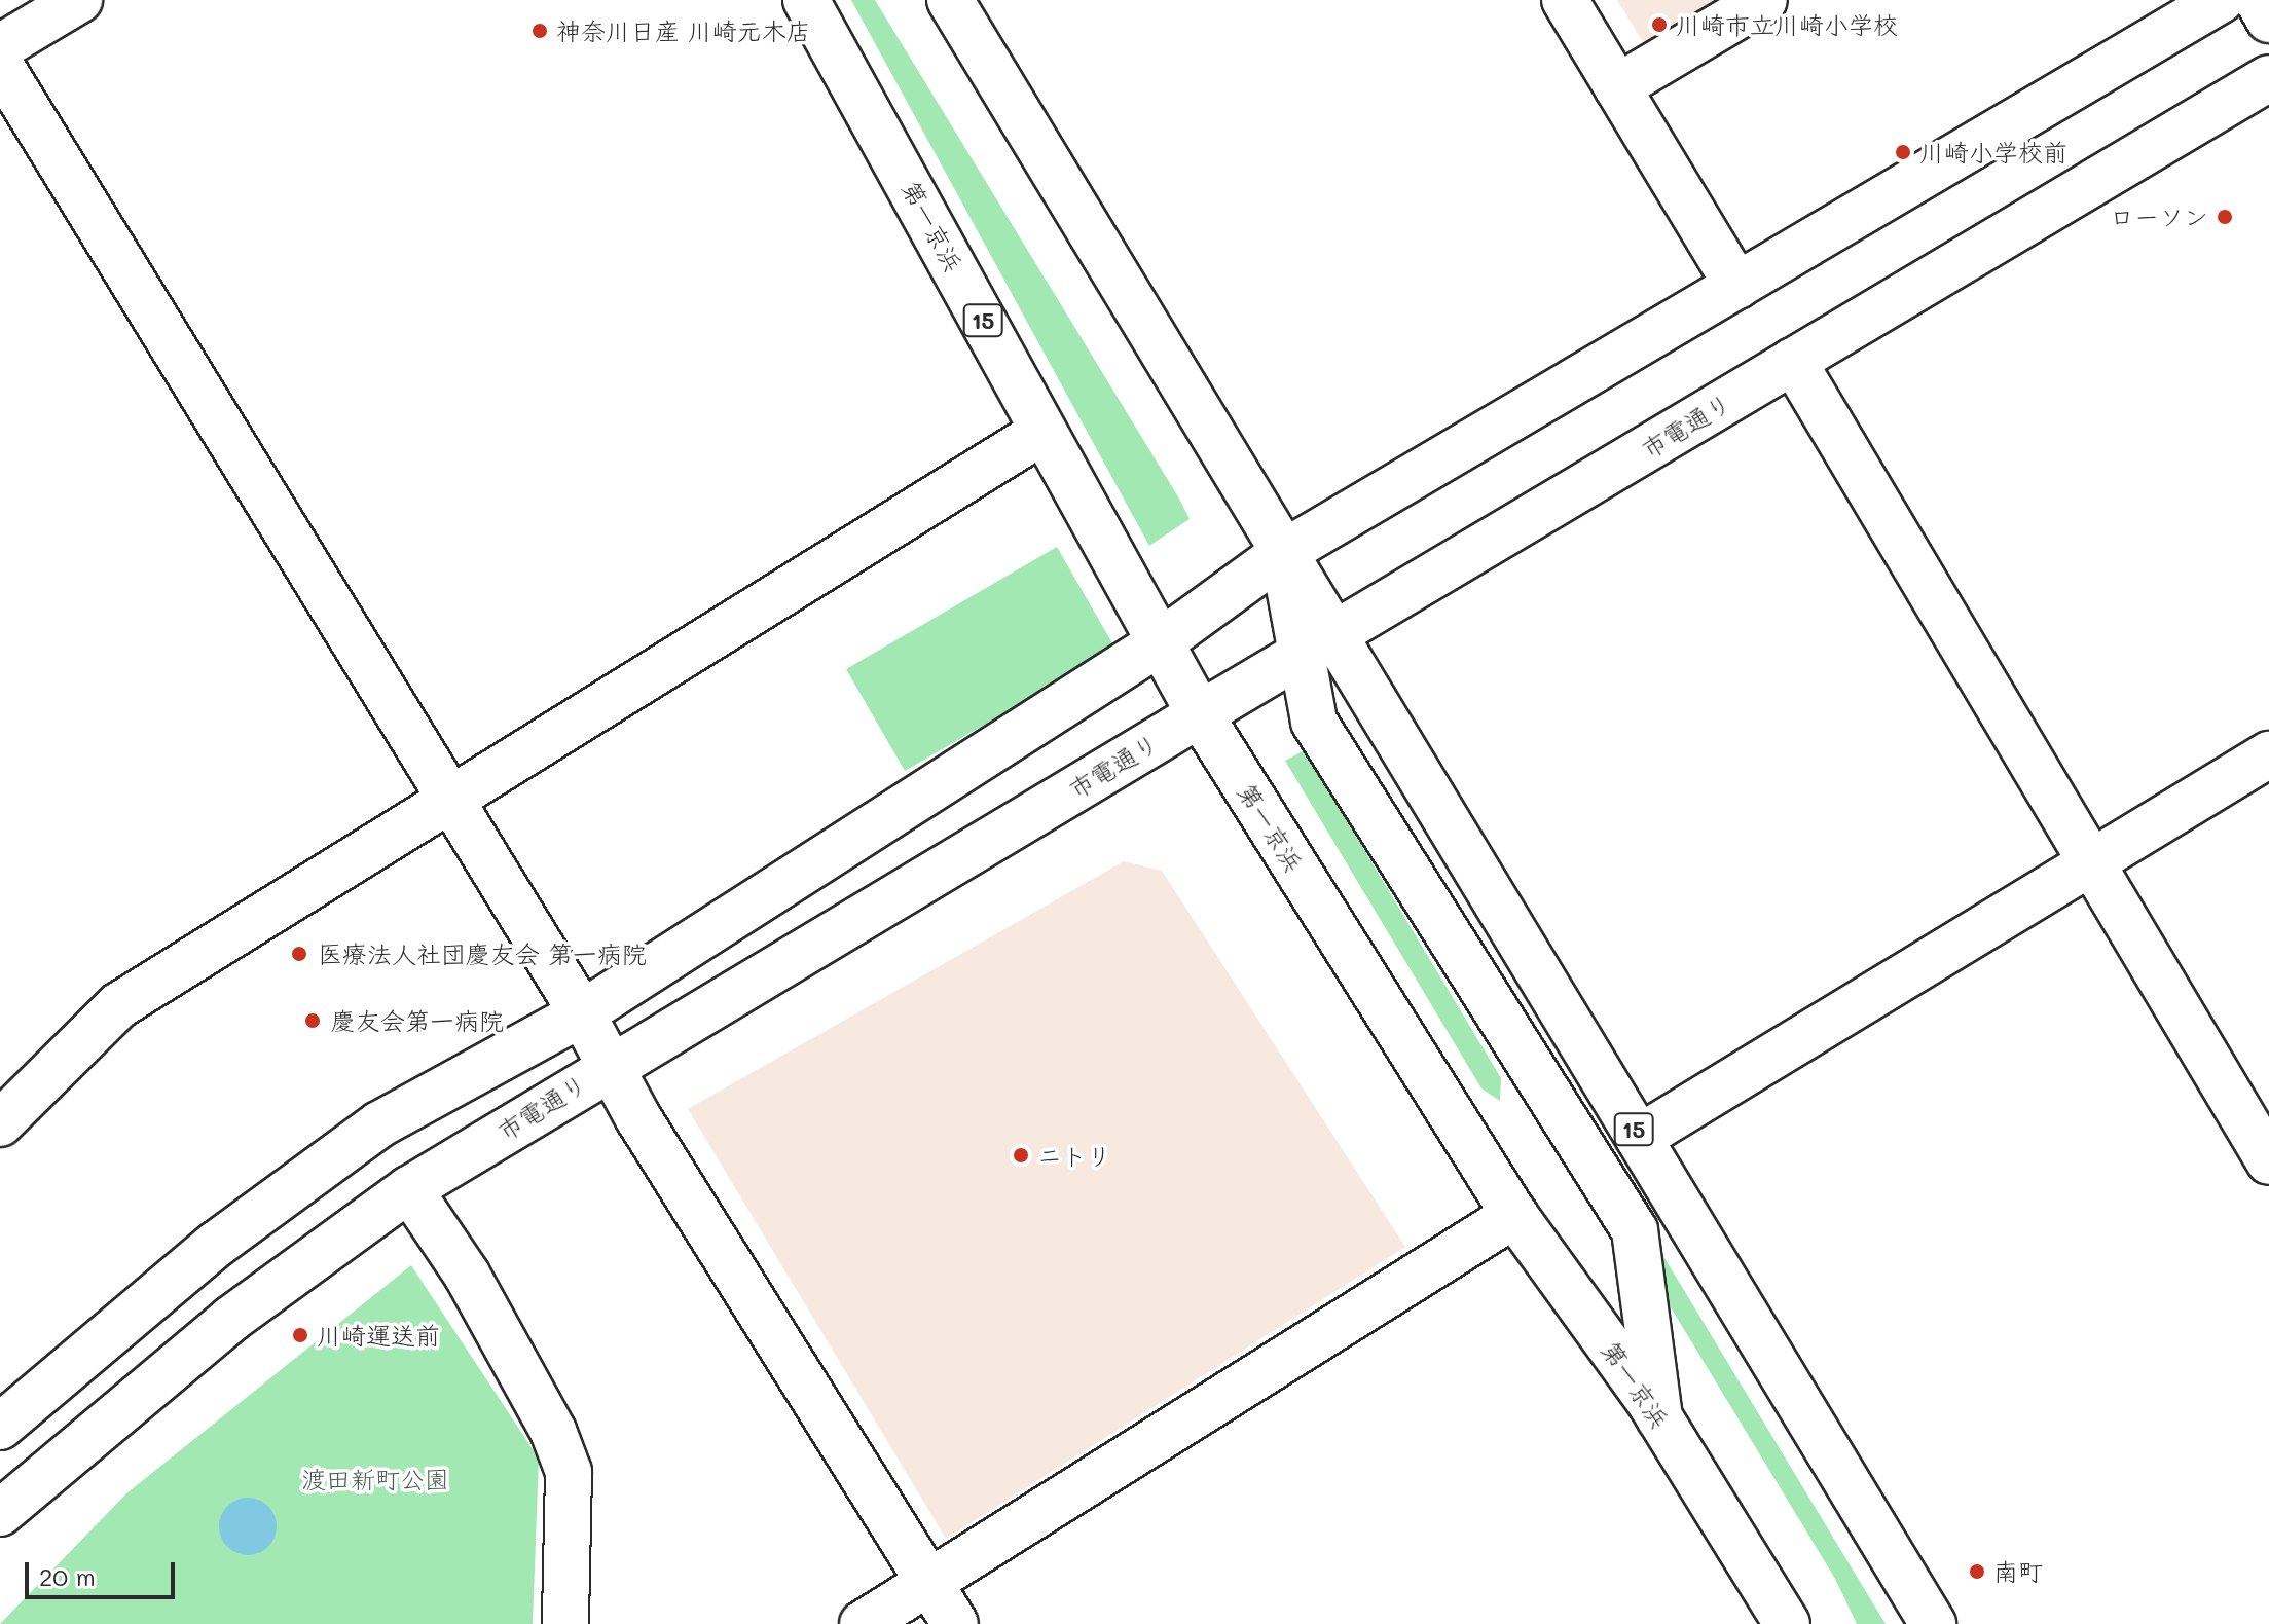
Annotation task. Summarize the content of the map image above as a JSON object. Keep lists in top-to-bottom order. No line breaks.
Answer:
{"streets":{"main road":["第一京浜","15","市電通り"]},"crossings":[["第一京浜","市電通り"],["15","市電通り"]],"parks":["渡田新町公園"],"places":["川崎市立川崎小学校","神奈川日産 川崎元木店","川崎小学校前","ローソン","医療法人社団慶友会 第一病院","慶友会第一病院","ニトリ","川崎運送前","南町"],"scale_bar":"20 m"}
